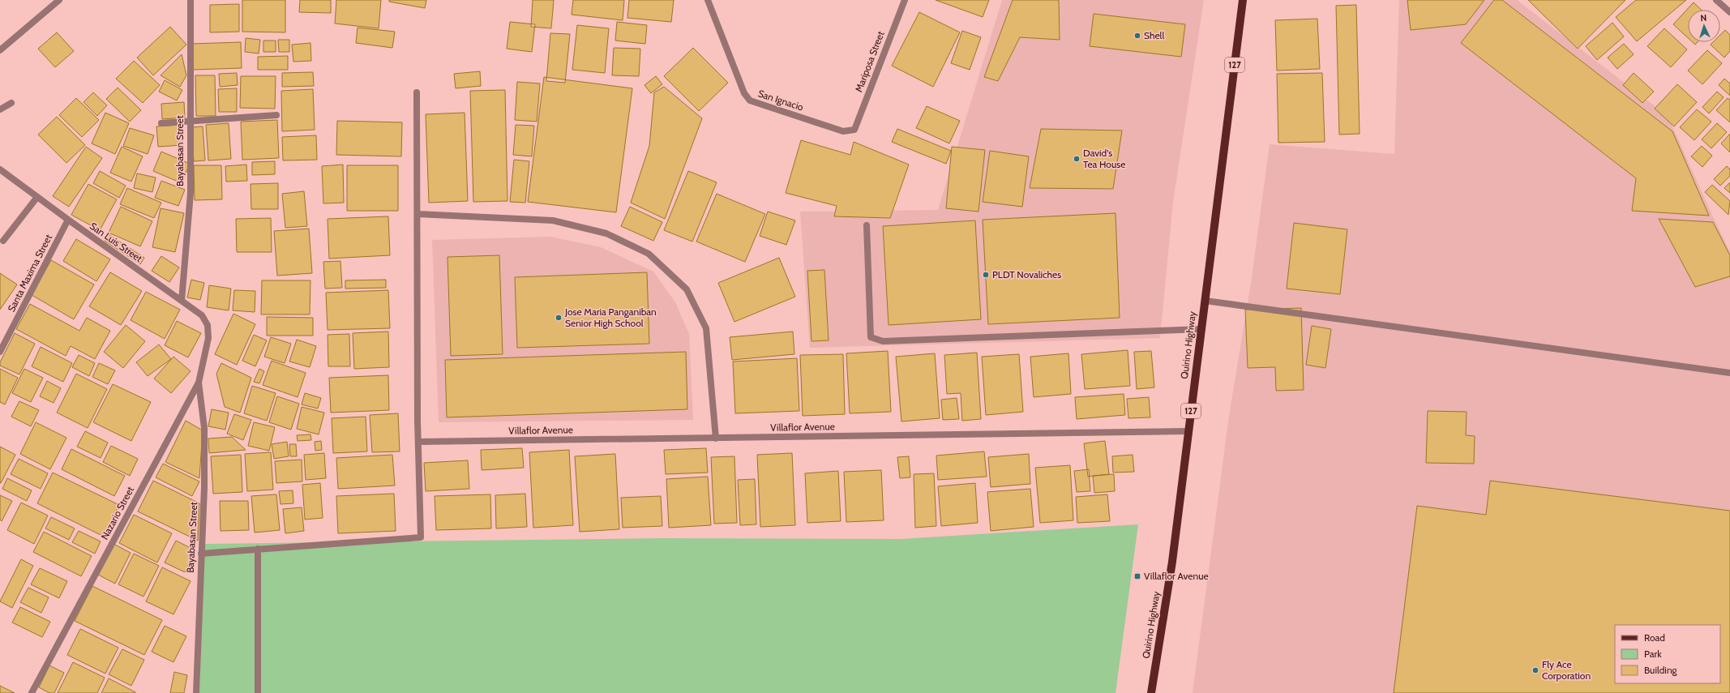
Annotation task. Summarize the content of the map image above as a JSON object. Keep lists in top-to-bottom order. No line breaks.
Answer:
{"streets":{"main road":["127","Quirino Highway"],"street":["Mariposa Street","San Ignacio","Bayabasan Street","San Luis Street","Santa Maxima Street","Villaflor Avenue","Nazario Street"]},"crossings":[["Mariposa Street","San Ignacio"],["Bayabasan Street","San Luis Street"],["Bayabasan Street","Nazario Street"],["San Luis Street","Santa Maxima Street"],["San Luis Street","Nazario Street"],["Quirino Highway","Villaflor Avenue"]],"places":{"other":["Shell","David's Tea House","PLDT Novaliches","Jose Maria Panganiban Senior High School","Fly Ace Corporation"],"transit":["Villaflor Avenue"]},"legend":["Road","Park","Building"],"north":"top"}
